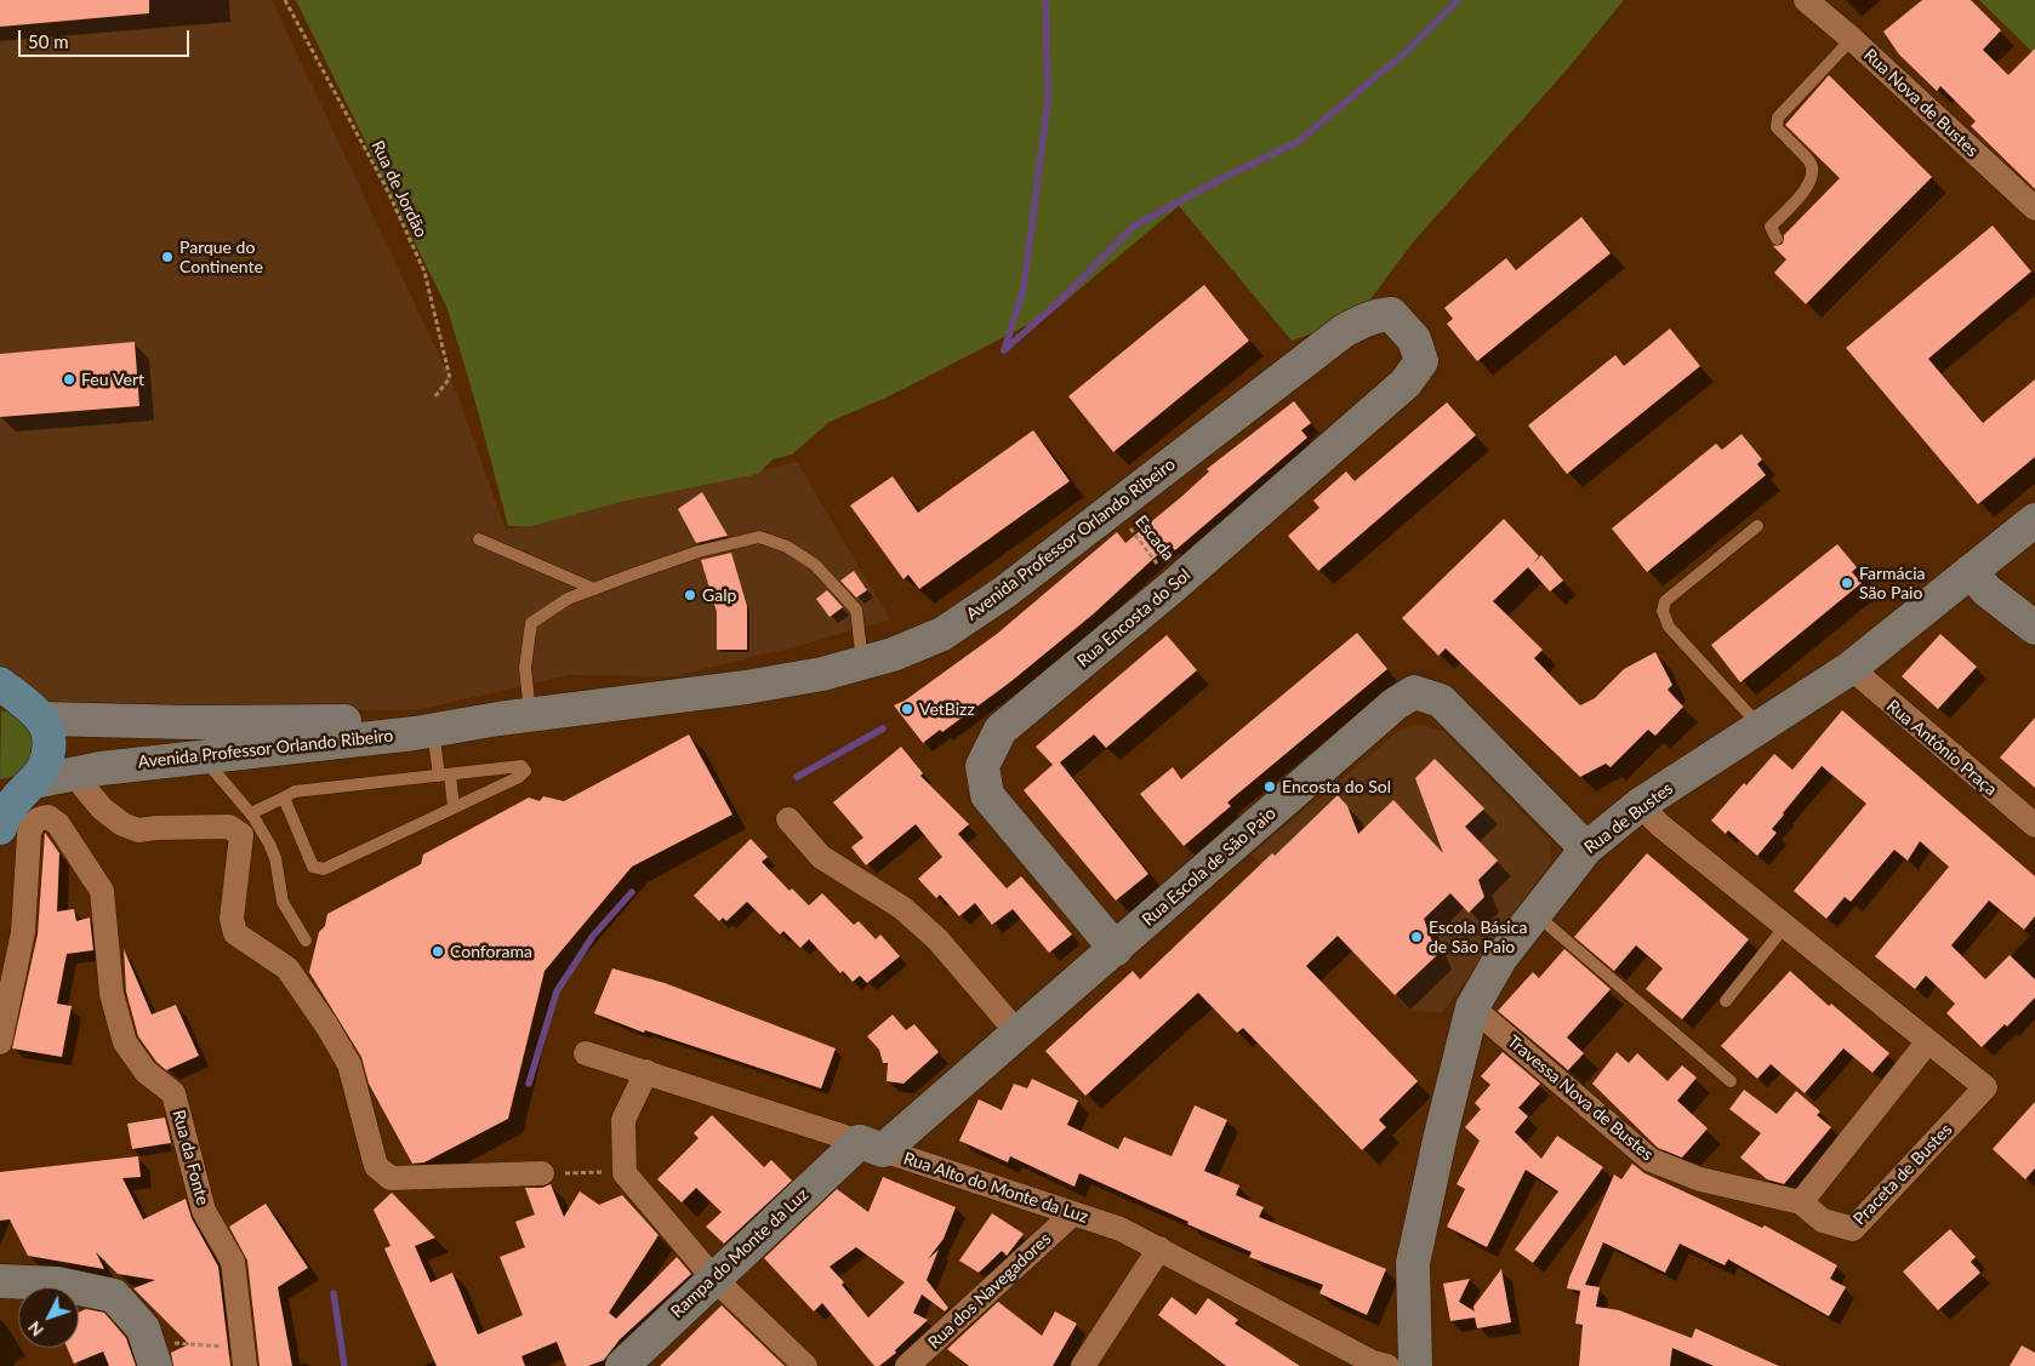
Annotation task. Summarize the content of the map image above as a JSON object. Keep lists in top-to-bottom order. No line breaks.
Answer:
{"streets":{"main road":["Avenida Professor Orlando Ribeiro","Rua Encosta do Sol","Rua de Bustes","Rua Escola de São Paio","Rampa do Monte da Luz"],"street":["Rua Nova de Bustes","Rua António Praça","Travessa Nova de Bustes","Rua da Fonte","Praceta de Bustes","Rua Alto do Monte da Luz","Rua dos Navegadores"],"path":["Rua de Jordão","Escada"]},"crossings":[["Escada","Avenida Professor Orlando Ribeiro"],["Escada","Rua Encosta do Sol"],["Avenida Professor Orlando Ribeiro","Rua Encosta do Sol"],["Rua Encosta do Sol","Rua Escola de São Paio"],["Rua António Praça","Rua de Bustes"],["Rua de Bustes","Rua Escola de São Paio"],["Rua de Bustes","Travessa Nova de Bustes"],["Rua de Bustes","Praceta de Bustes"],["Rua Escola de São Paio","Rua Alto do Monte da Luz"],["Rua Escola de São Paio","Rampa do Monte da Luz"],["Travessa Nova de Bustes","Praceta de Bustes"],["Rua Alto do Monte da Luz","Rampa do Monte da Luz"],["Rua Alto do Monte da Luz","Rua dos Navegadores"]],"places":["Parque do Continente","Feu Vert","Farmácia São Paio","Galp","VetBizz","Encosta do Sol","Escola Básica de São Paio","Conforama"],"scale_bar":"50 m","north":"bottom left"}
